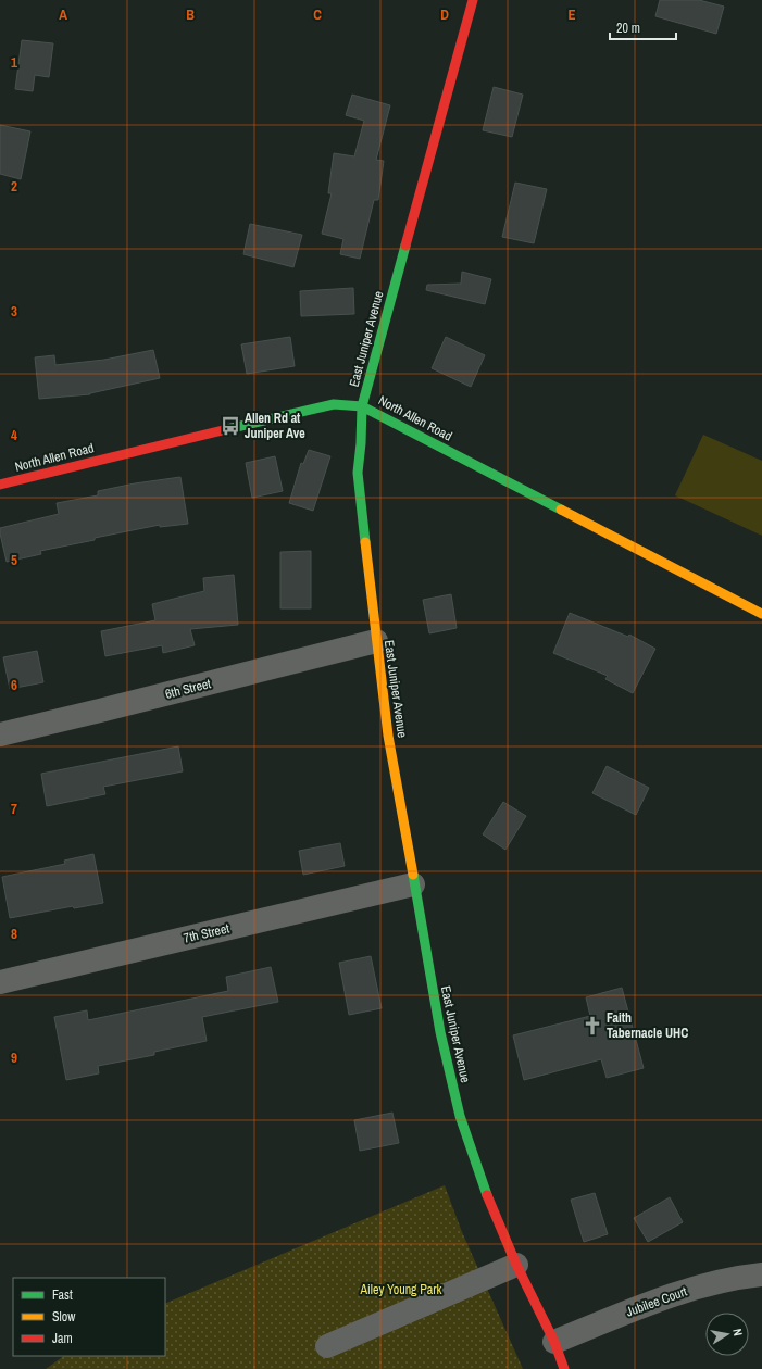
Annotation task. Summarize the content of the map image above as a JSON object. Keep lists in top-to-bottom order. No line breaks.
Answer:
{"streets":{"street":["East Juniper Avenue","North Allen Road","6th Street","7th Street","Jubilee Court"]},"crossings":[["East Juniper Avenue","North Allen Road"],["East Juniper Avenue","6th Street"],["East Juniper Avenue","7th Street"],["East Juniper Avenue","Jubilee Court"]],"parks":["Ailey Young Park"],"places":{"bus stop":["Allen Rd at Juniper Ave"],"church":["Faith Tabernacle UHC"]},"legend":["Fast","Slow","Jam"],"scale_bar":"20 m","north":"right","grid":{"columns":["A","B","C","D","E"],"rows":["1","2","3","4","5","6","7","8","9"]}}
